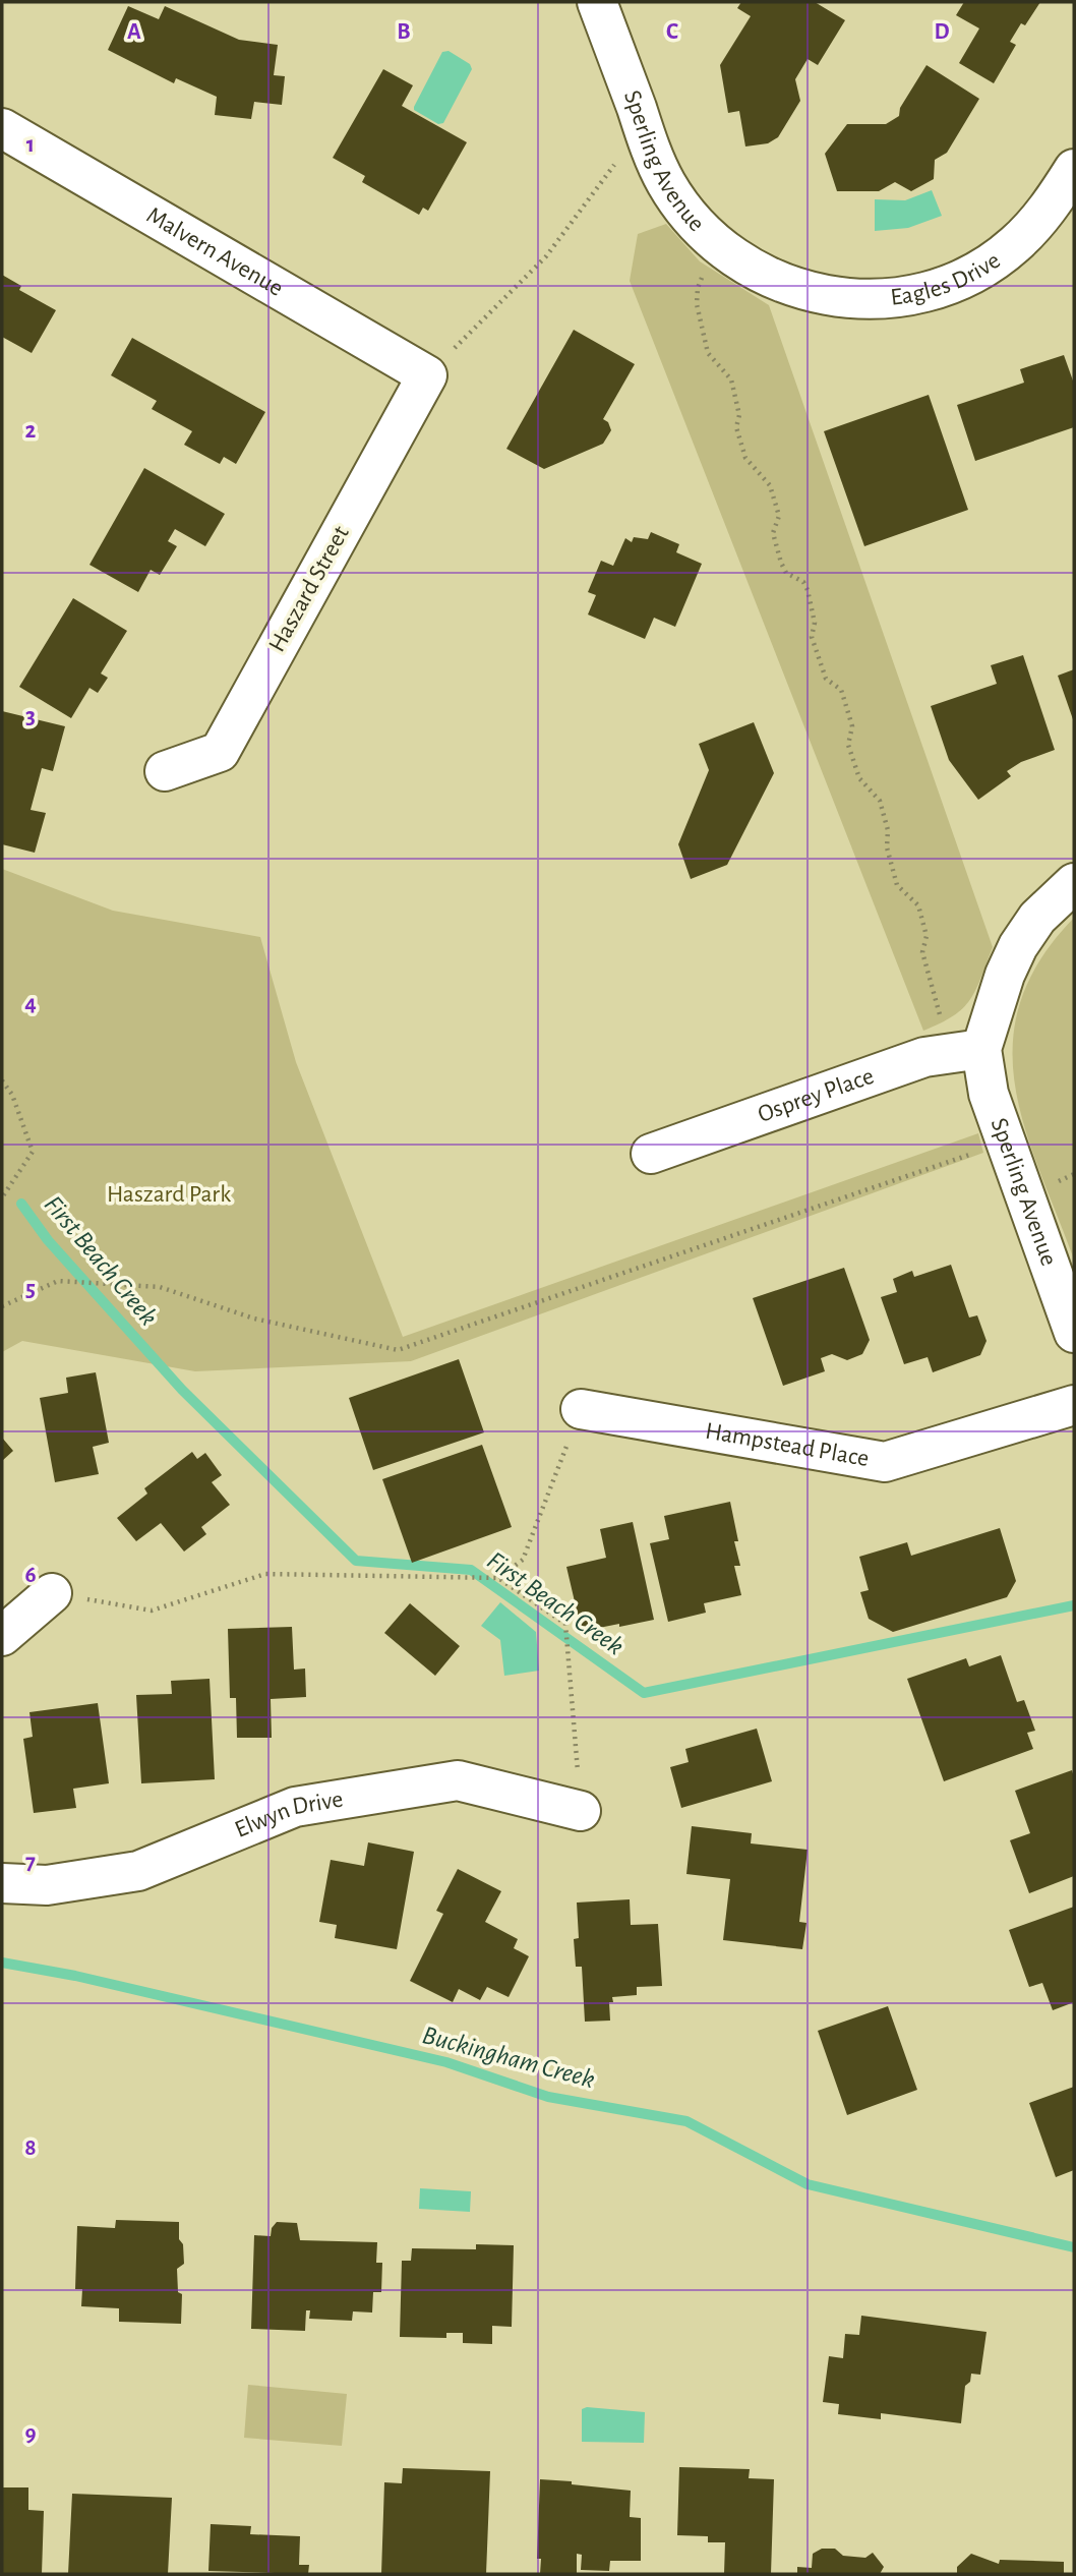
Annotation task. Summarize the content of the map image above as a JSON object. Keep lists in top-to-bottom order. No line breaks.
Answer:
{"streets":{"street":["Sperling Avenue","Malvern Avenue","Eagles Drive","Haszard Street","Osprey Place","Hampstead Place","Elwyn Drive"]},"crossings":[["Sperling Avenue","Eagles Drive"],["Sperling Avenue","Osprey Place"],["Malvern Avenue","Haszard Street"]],"water":["First Beach Creek","Buckingham Creek"],"parks":["Haszard Park"],"grid":{"columns":["A","B","C","D"],"rows":["1","2","3","4","5","6","7","8","9"]}}
